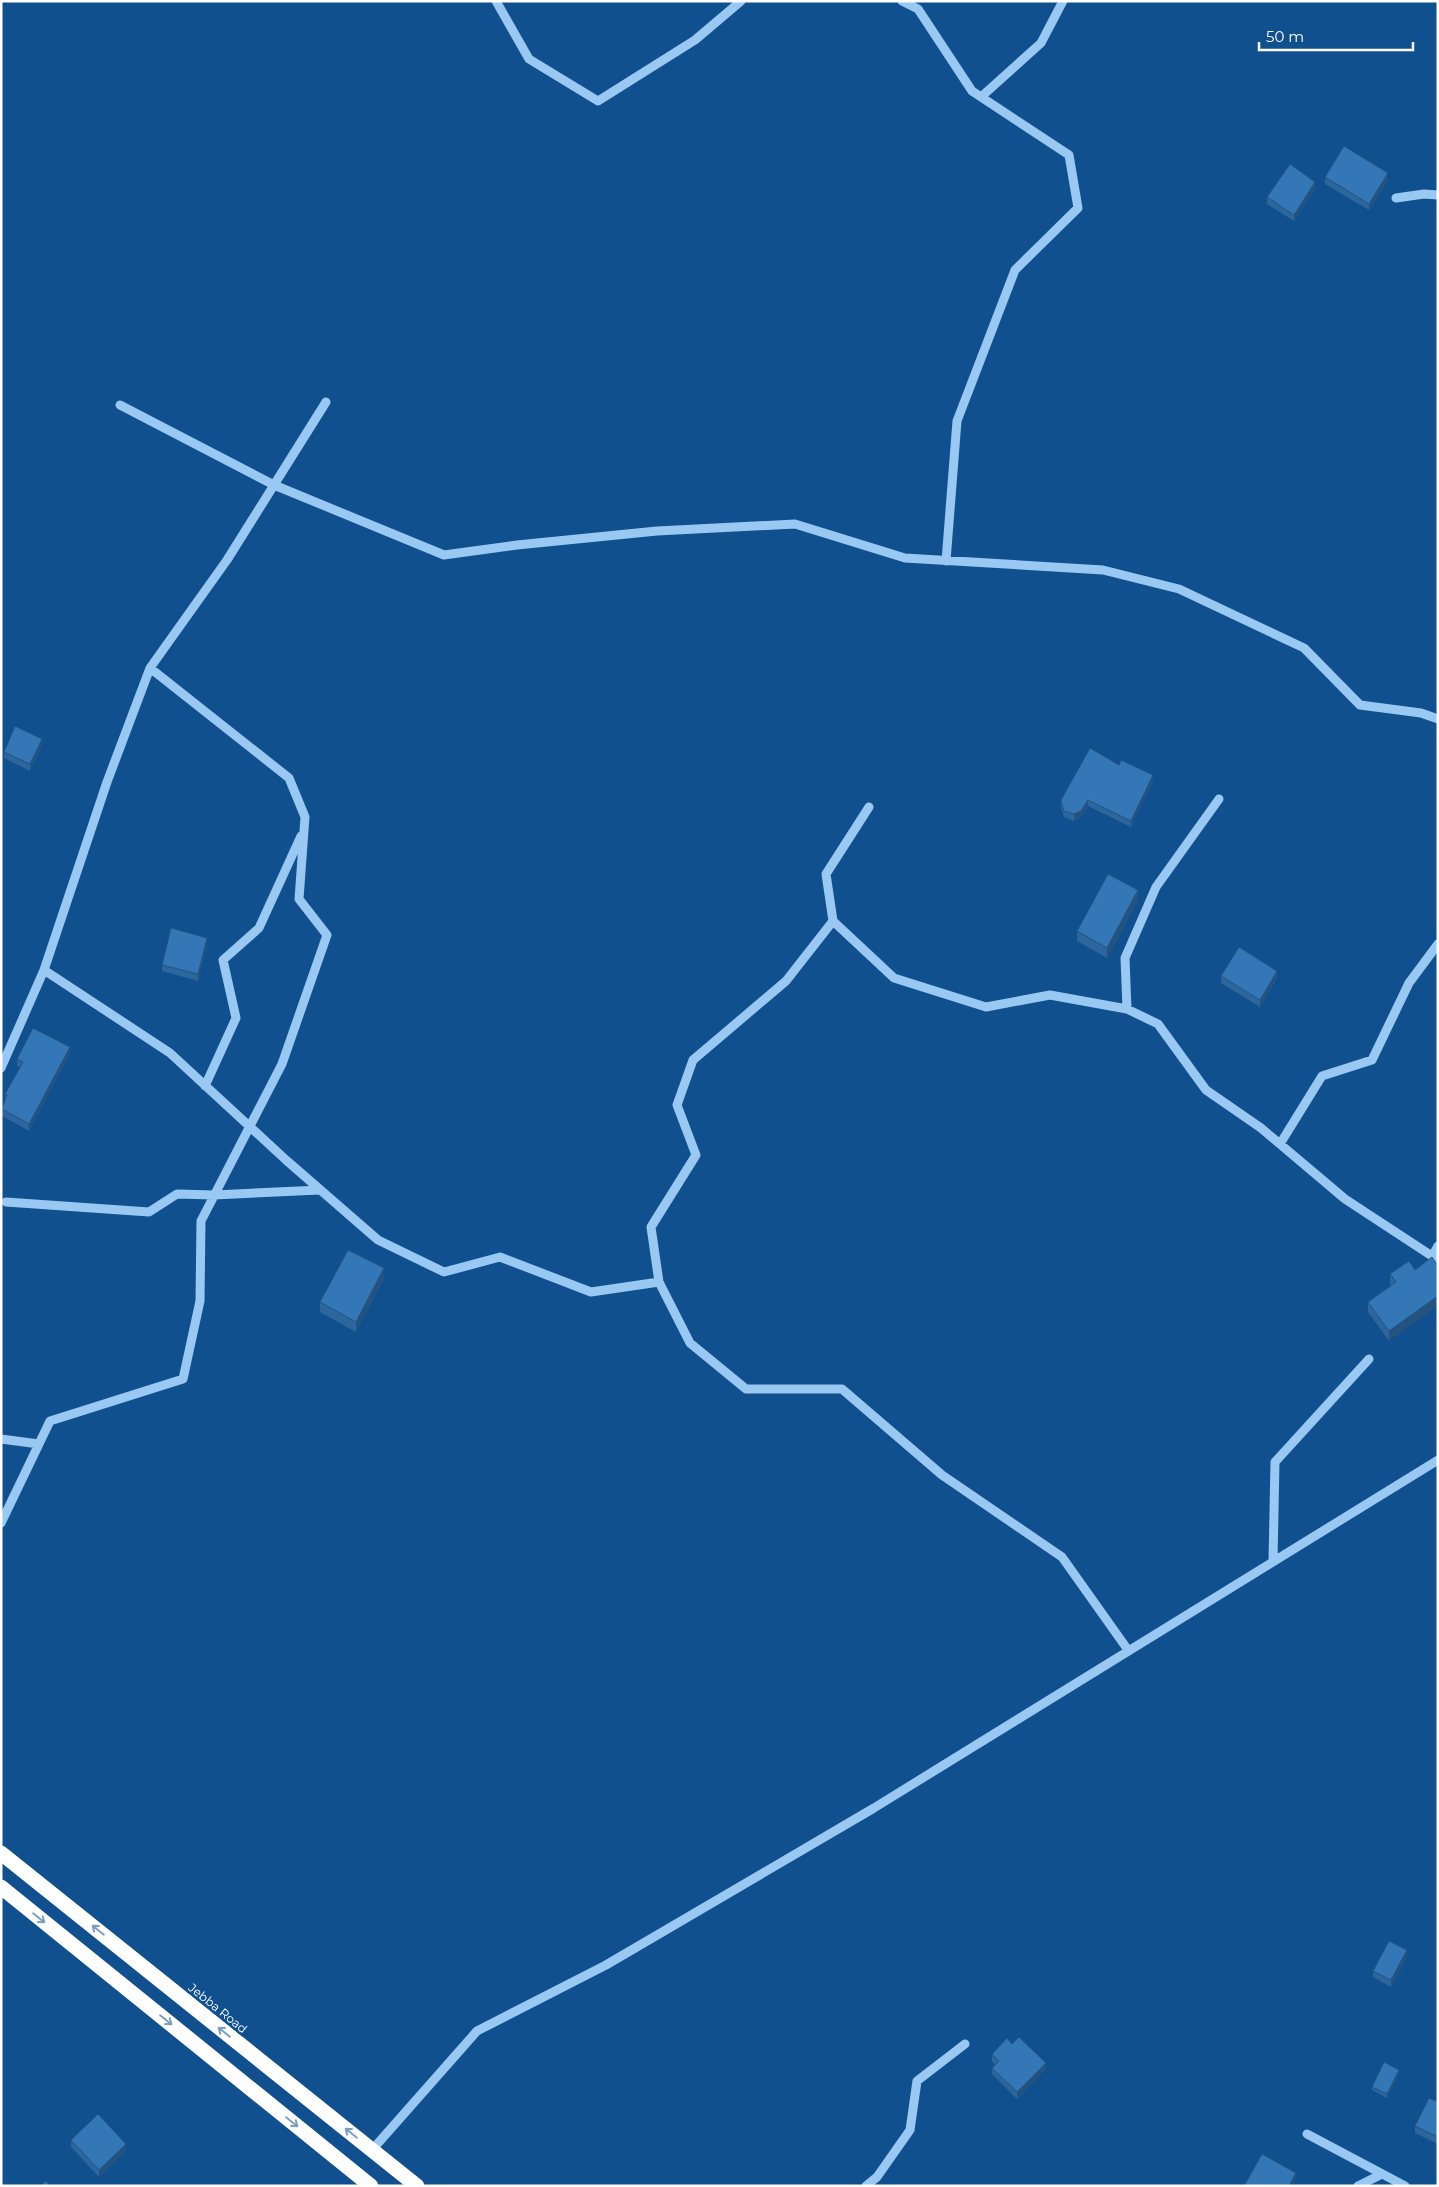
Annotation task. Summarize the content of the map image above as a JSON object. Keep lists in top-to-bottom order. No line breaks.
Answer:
{"streets":{"highway":["Jebba Road"]},"scale_bar":"50 m"}
